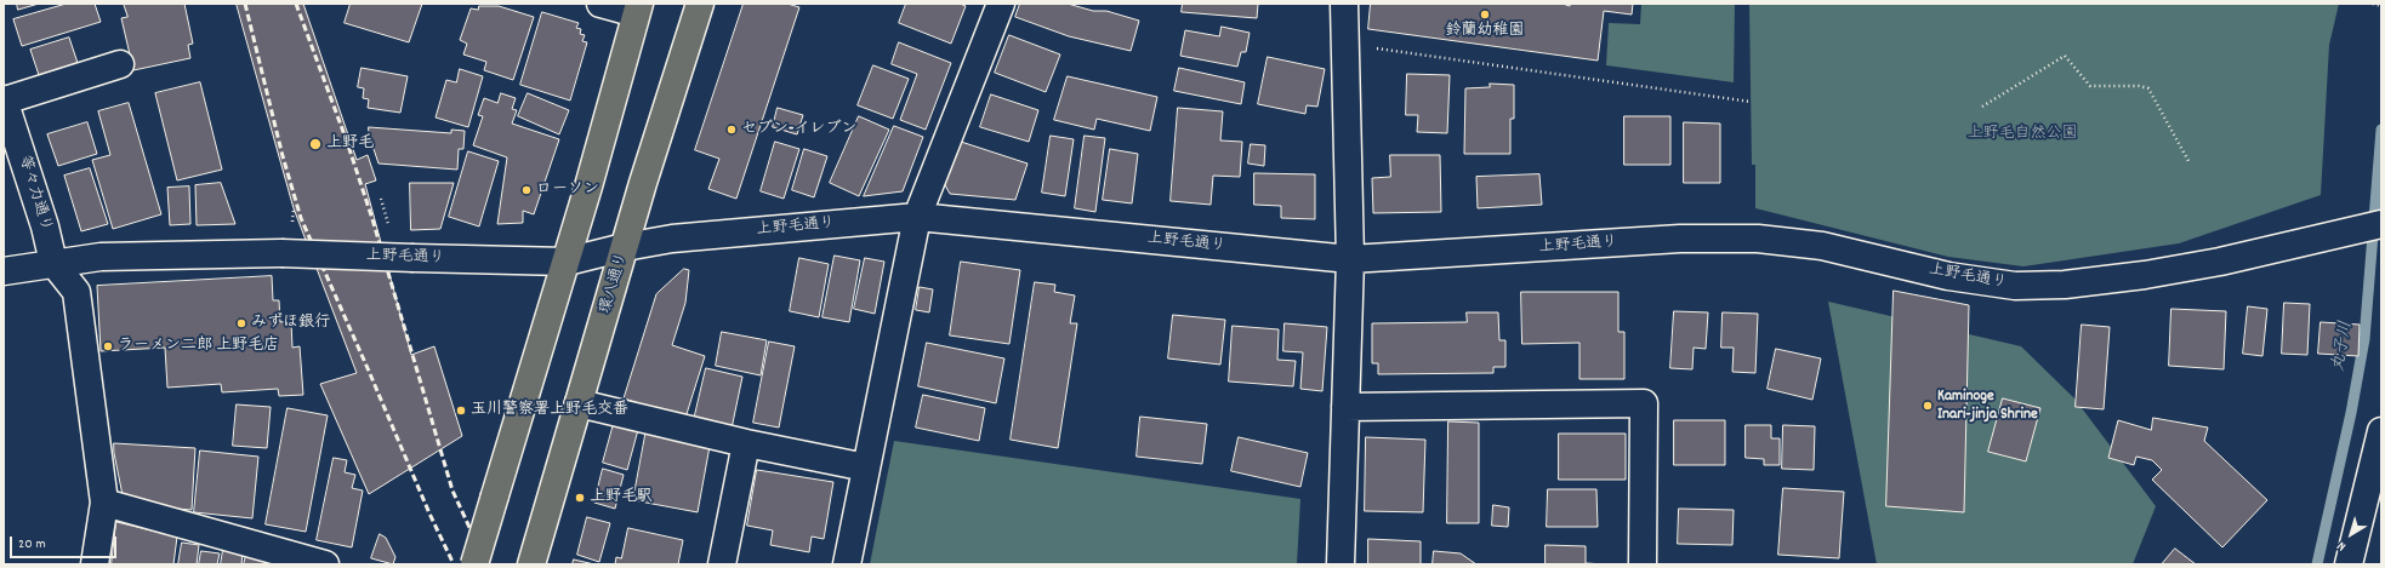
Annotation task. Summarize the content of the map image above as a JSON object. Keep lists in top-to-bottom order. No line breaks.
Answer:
{"streets":{"highway":["環八通り"],"street":["等々力通り","上野毛通り"]},"crossings":[["等々力通り","上野毛通り"],["上野毛通り","環八通り"]],"water":["丸子川"],"parks":["上野毛自然公園"],"places":["鈴蘭幼稚園","セブン-イレブン","上野毛","ローソン","みずほ銀行","ラーメン二郎 上野毛店","Kaminoge Inari-jinja Shrine","玉川警察署上野毛交番","上野毛駅"],"scale_bar":"20 m","north":"bottom left"}
